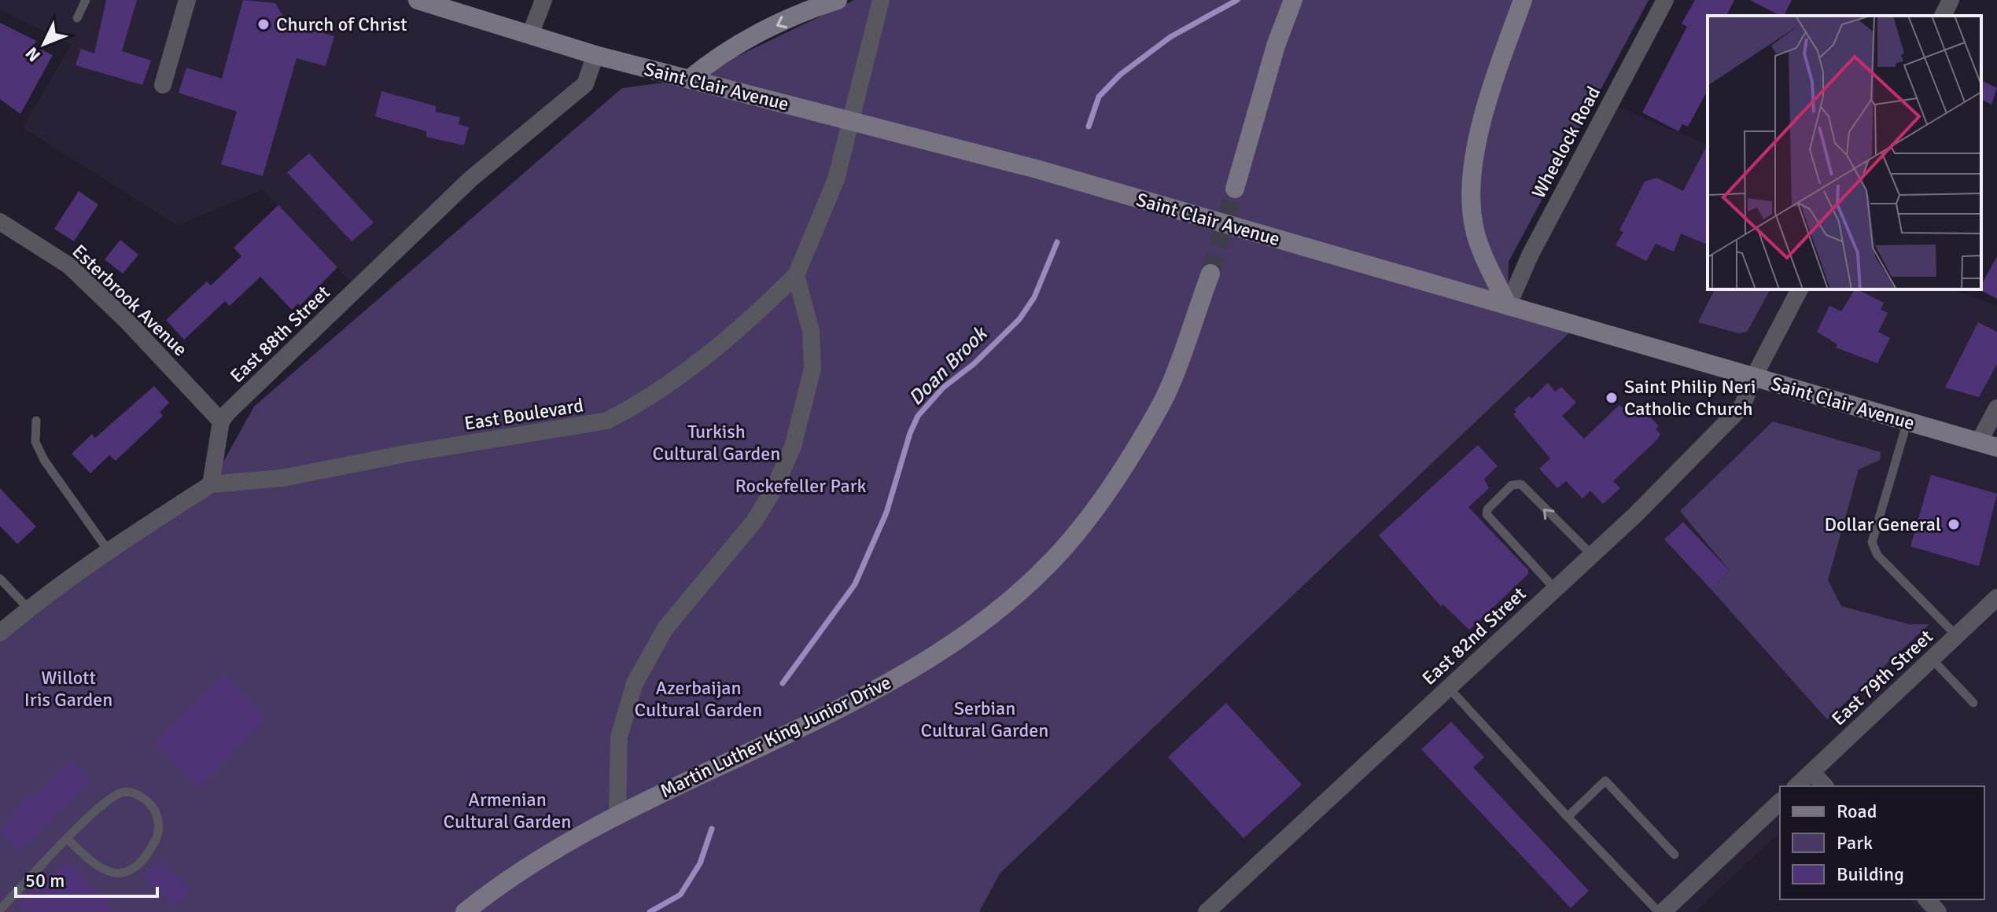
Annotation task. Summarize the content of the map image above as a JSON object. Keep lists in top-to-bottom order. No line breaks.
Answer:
{"streets":{"main road":["Saint Clair Avenue","Martin Luther King Junior Drive"],"street":["Wheelock Road","Esterbrook Avenue","East 88th Street","East Boulevard","East 82nd Street","East 79th Street"]},"crossings":[["Saint Clair Avenue","Wheelock Road"],["Saint Clair Avenue","East 88th Street"],["Saint Clair Avenue","East Boulevard"],["Saint Clair Avenue","East 82nd Street"],["Esterbrook Avenue","East 88th Street"]],"water":["Doan Brook"],"parks":["Turkish Cultural Garden","Rockefeller Park","Willott Iris Garden","Azerbaijan Cultural Garden","Serbian Cultural Garden","Armenian Cultural Garden"],"places":["Church of Christ","Saint Philip Neri Catholic Church","Dollar General"],"legend":["Road","Park","Building"],"scale_bar":"50 m","north":"bottom left"}
